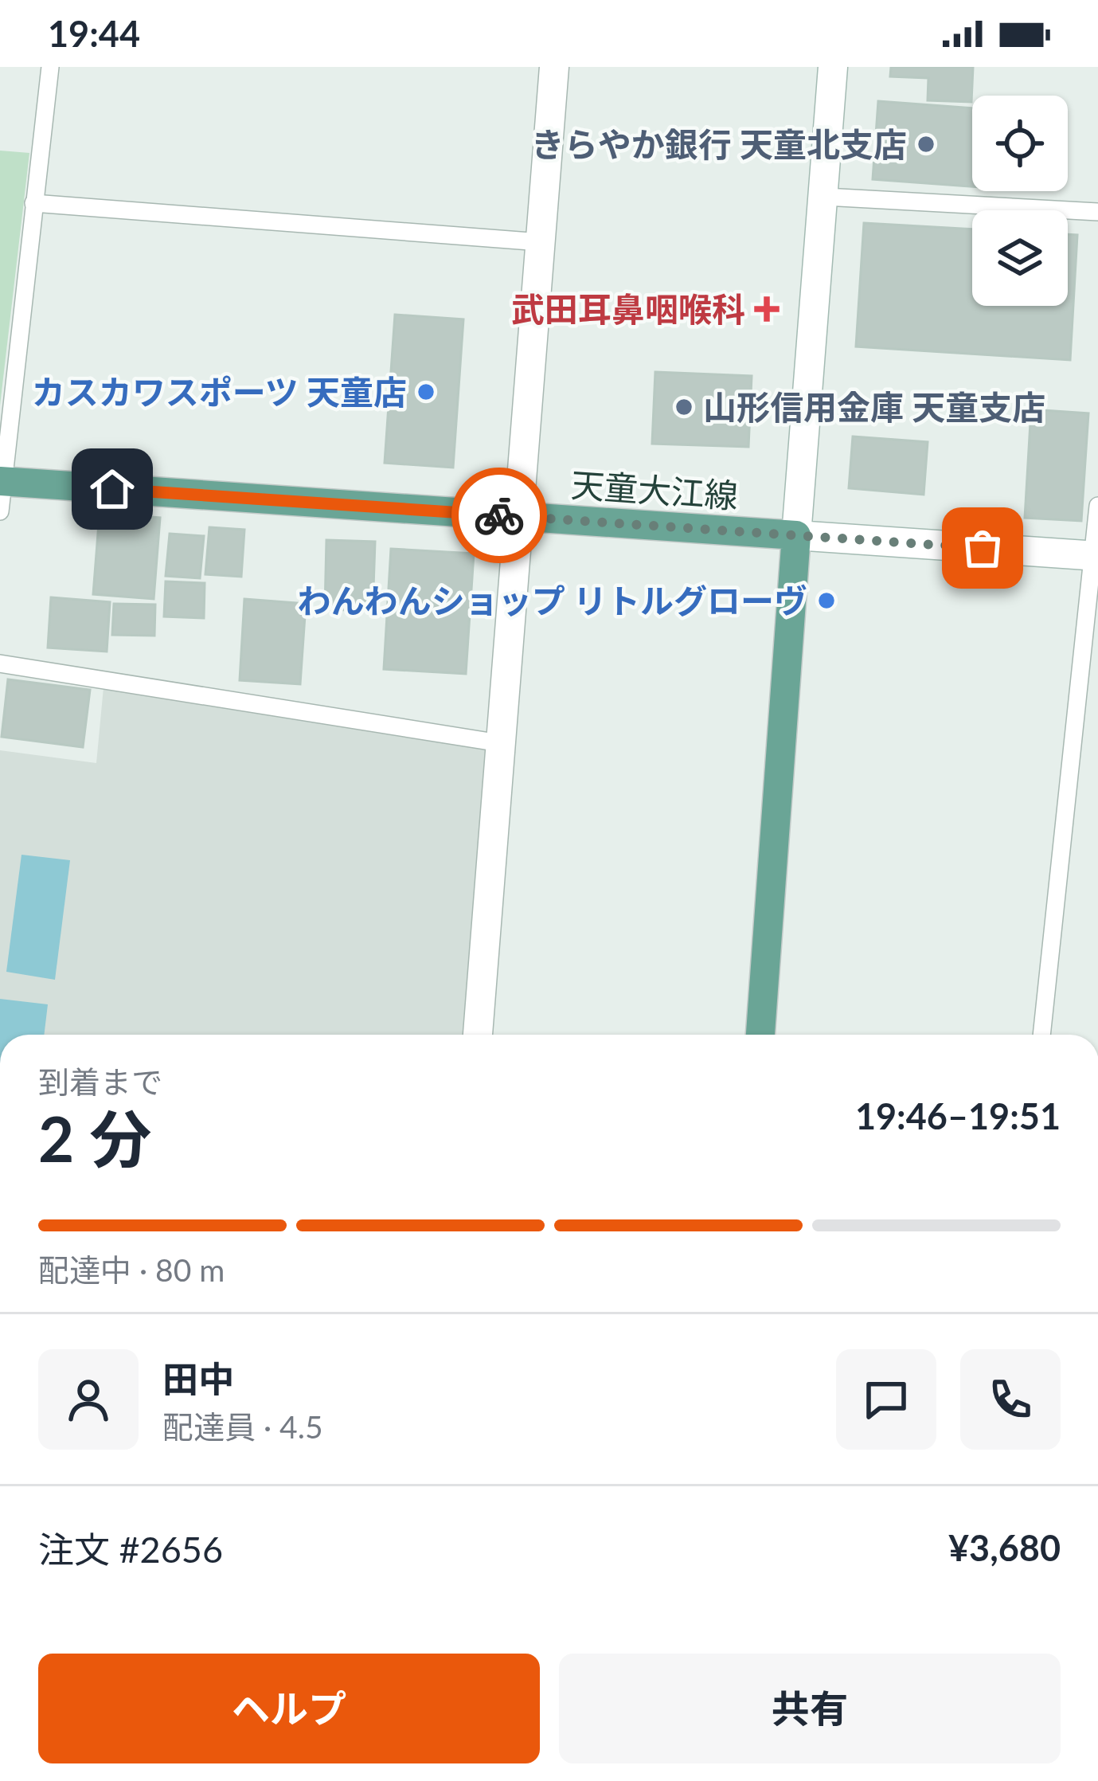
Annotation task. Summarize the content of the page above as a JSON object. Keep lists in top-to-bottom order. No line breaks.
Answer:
{"streets":{"main road":["天童大江線"]},"places":{"other":["きらやか銀行 天童北支店","カスカワスポーツ 天童店","山形信用金庫 天童支店","わんわんショップ リトルグローヴ"],"health":["武田耳鼻咽喉科"]},"page":{"status":"19:44","heading":["2 分","到着まで","19:46–19:51"],"panel":["田中","配達員 · 4.5","注文 #2656","¥3,680"],"bar":"配達中 · 80 m","buttons":["ヘルプ","共有"]}}
